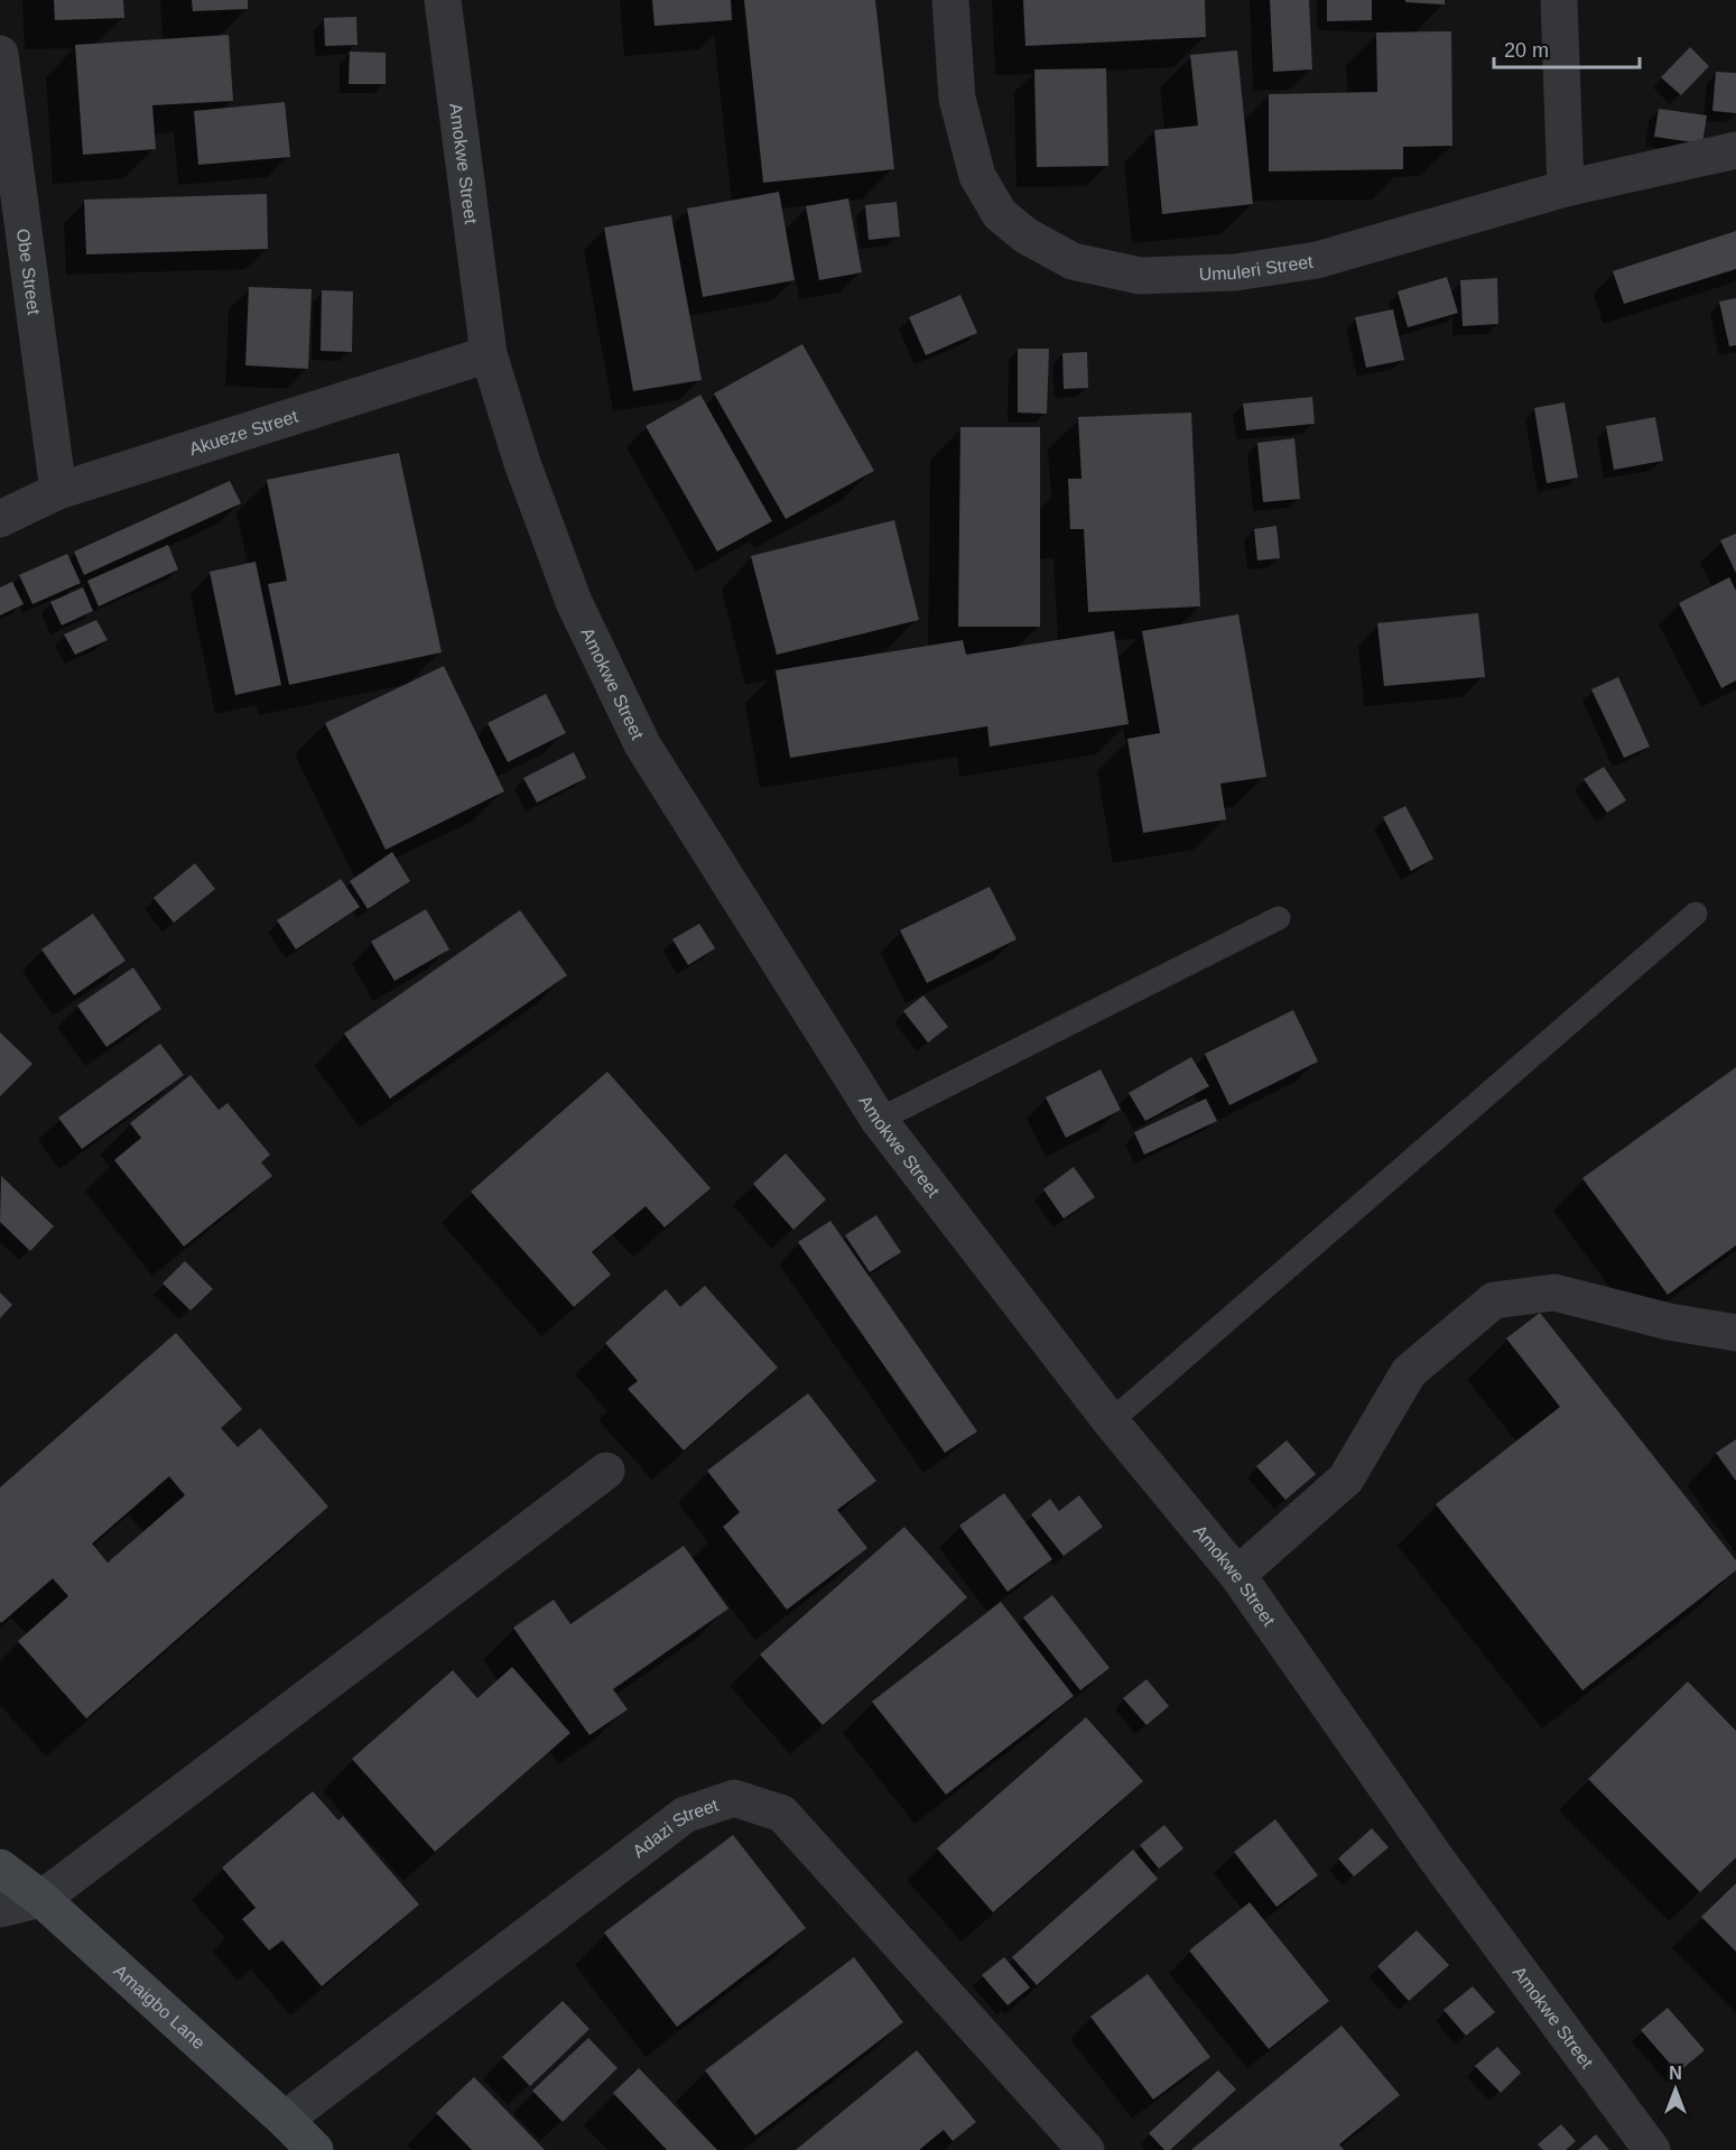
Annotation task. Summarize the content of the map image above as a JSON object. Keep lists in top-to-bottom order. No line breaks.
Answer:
{"streets":{"main road":["Amaigbo Lane"],"street":["Amokwe Street","Umuleri Street","Obe Street","Akueze Street","Adazi Street"]},"crossings":[["Amokwe Street","Akueze Street"],["Obe Street","Akueze Street"],["Adazi Street","Amaigbo Lane"]],"scale_bar":"20 m","north":"top"}
